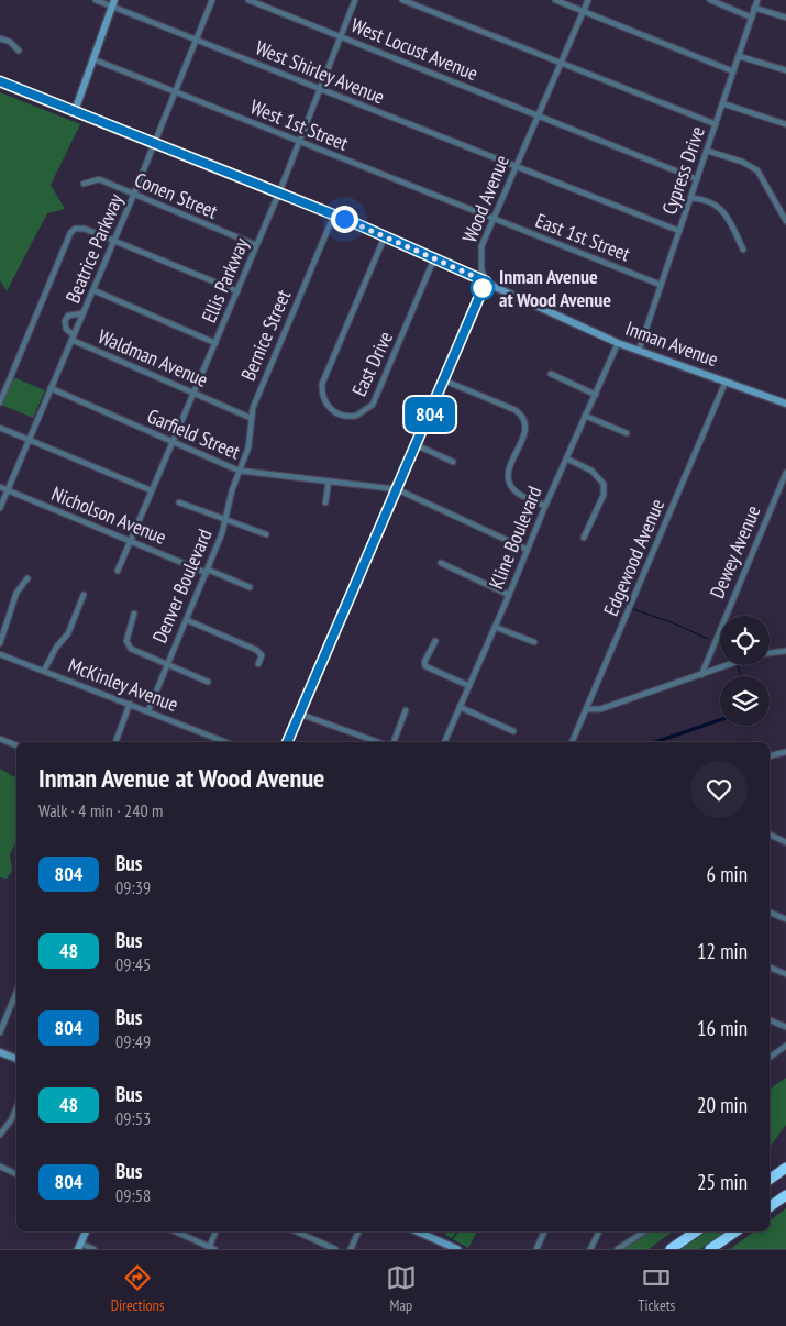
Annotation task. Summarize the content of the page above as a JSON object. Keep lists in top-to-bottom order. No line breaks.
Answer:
{"streets":{"main road":["Inman Avenue"],"street":["West Locust Avenue","West Shirley Avenue","West 1st Street","Cypress Drive","Conen Street","Wood Avenue","East 1st Street","Beatrice Parkway","Ellis Parkway","Bernice Street","Waldman Avenue","East Drive","Garfield Street","Nicholson Avenue","Kline Boulevard","Dewey Avenue","Edgewood Avenue","Denver Boulevard","McKinley Avenue"]},"crossings":[["West Locust Avenue","Cypress Drive"],["West Locust Avenue","Wood Avenue"],["West Locust Avenue","Ellis Parkway"],["West Shirley Avenue","Cypress Drive"],["West Shirley Avenue","Wood Avenue"],["West Shirley Avenue","Beatrice Parkway"],["West Shirley Avenue","Ellis Parkway"],["West 1st Street","Wood Avenue"],["West 1st Street","East 1st Street"],["West 1st Street","Beatrice Parkway"],["West 1st Street","Ellis Parkway"],["Cypress Drive","East 1st Street"],["Cypress Drive","Inman Avenue"],["Conen Street","Beatrice Parkway"],["Conen Street","Ellis Parkway"],["Wood Avenue","East 1st Street"],["Wood Avenue","Inman Avenue"],["Beatrice Parkway","Inman Avenue"],["Beatrice Parkway","Waldman Avenue"],["Beatrice Parkway","Garfield Street"],["Beatrice Parkway","Nicholson Avenue"],["Ellis Parkway","Inman Avenue"],["Ellis Parkway","Waldman Avenue"],["Ellis Parkway","Garfield Street"],["Ellis Parkway","Nicholson Avenue"],["Bernice Street","Inman Avenue"],["Bernice Street","Waldman Avenue"],["Bernice Street","Garfield Street"],["Bernice Street","Denver Boulevard"],["Inman Avenue","East Drive"],["Inman Avenue","Kline Boulevard"],["Inman Avenue","Edgewood Avenue"],["Garfield Street","Kline Boulevard"],["Garfield Street","Denver Boulevard"],["Nicholson Avenue","Denver Boulevard"],["Denver Boulevard","McKinley Avenue"]],"places":["Inman Avenue at Wood Avenue"],"lines":["bus line 804"],"page":{"on_map":"804","heading":["Inman Avenue at Wood Avenue","Walk · 4 min · 240 m"],"list":[{"mark":"804","name":"Bus","note":"09:39","value":"6 min"},{"mark":"48","name":"Bus","note":"09:45","value":"12 min"},{"mark":"804","name":"Bus","note":"09:49","value":"16 min"},{"mark":"48","name":"Bus","note":"09:53","value":"20 min"},{"mark":"804","name":"Bus","note":"09:58","value":"25 min"}],"tabs":["Directions","Map","Tickets"]}}
